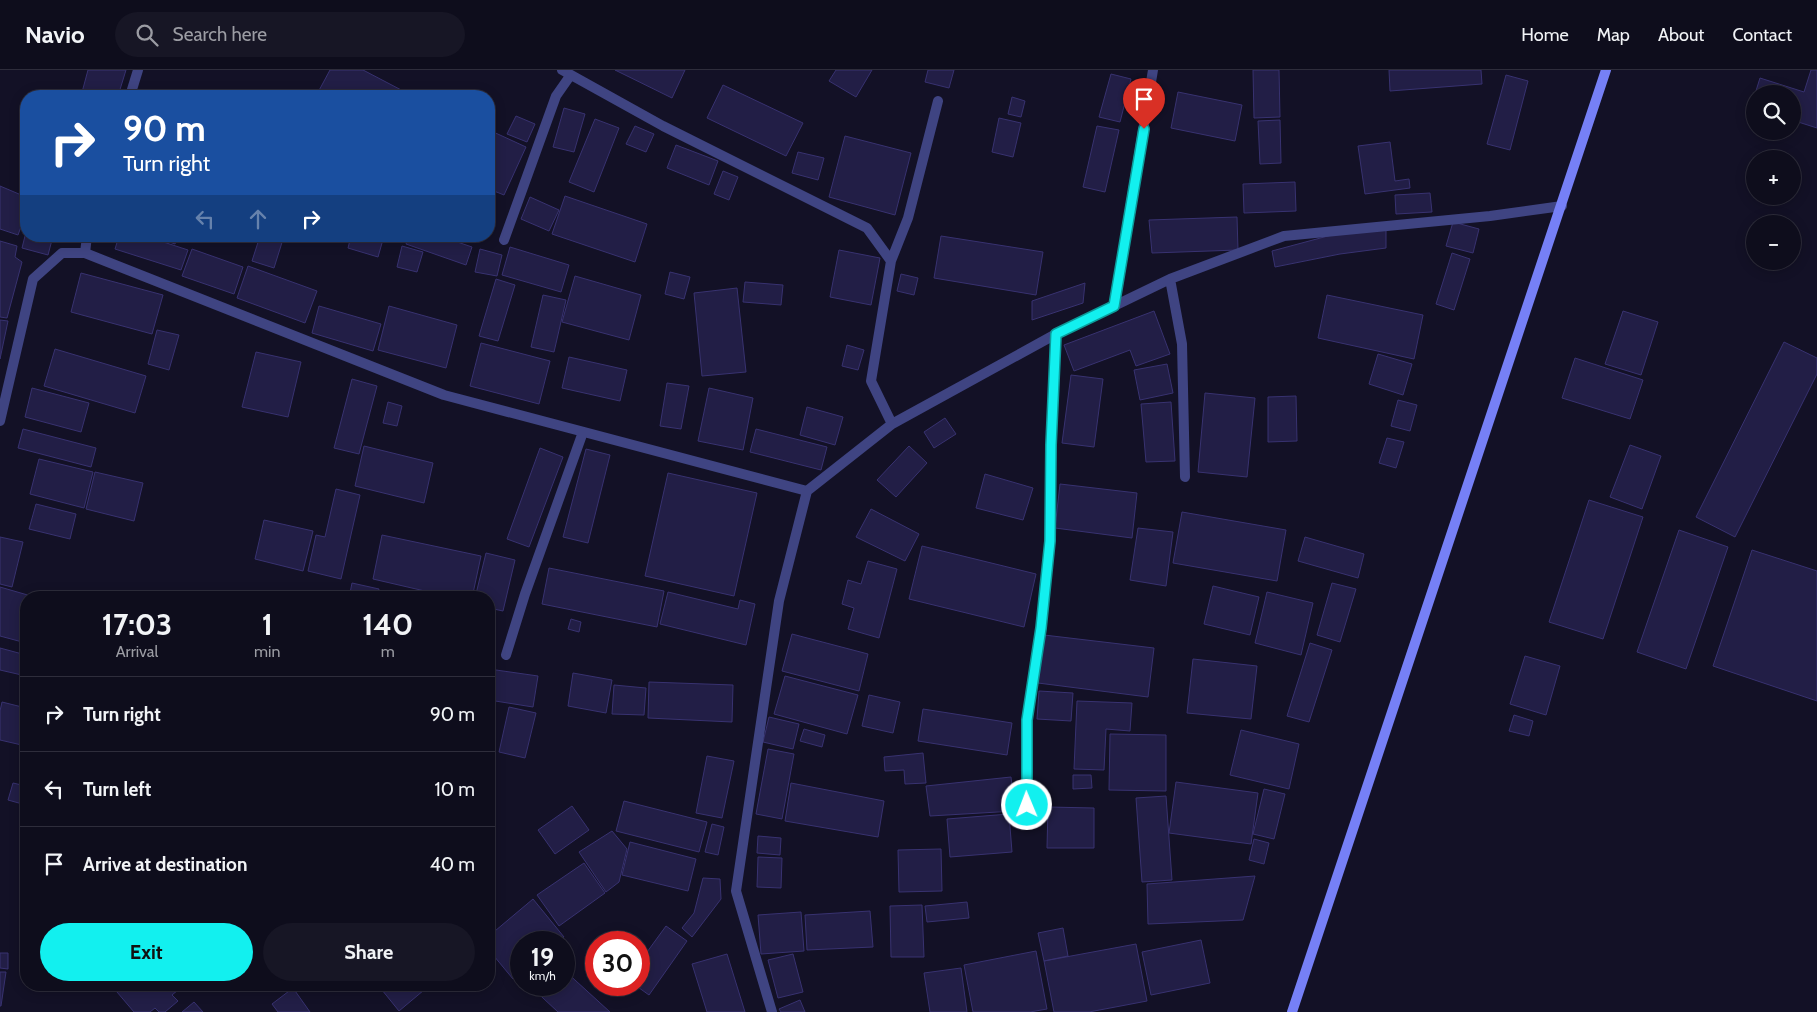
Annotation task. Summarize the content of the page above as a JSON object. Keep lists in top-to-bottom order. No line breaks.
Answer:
{"page":{"header":"Navio","search":"Search here","nav":["Home","Map","About","Contact"],"map_buttons":["+","−"],"turn":["90 m","Turn right"],"eta":["17:03","Arrival","1","min","140","m"],"list":[{"name":"Turn right","value":"90 m"},{"name":"Turn left","value":"10 m"},{"name":"Arrive at destination","value":"40 m"}],"buttons":["Exit","Share"],"speed":"19 km/h","limit":"30"}}
